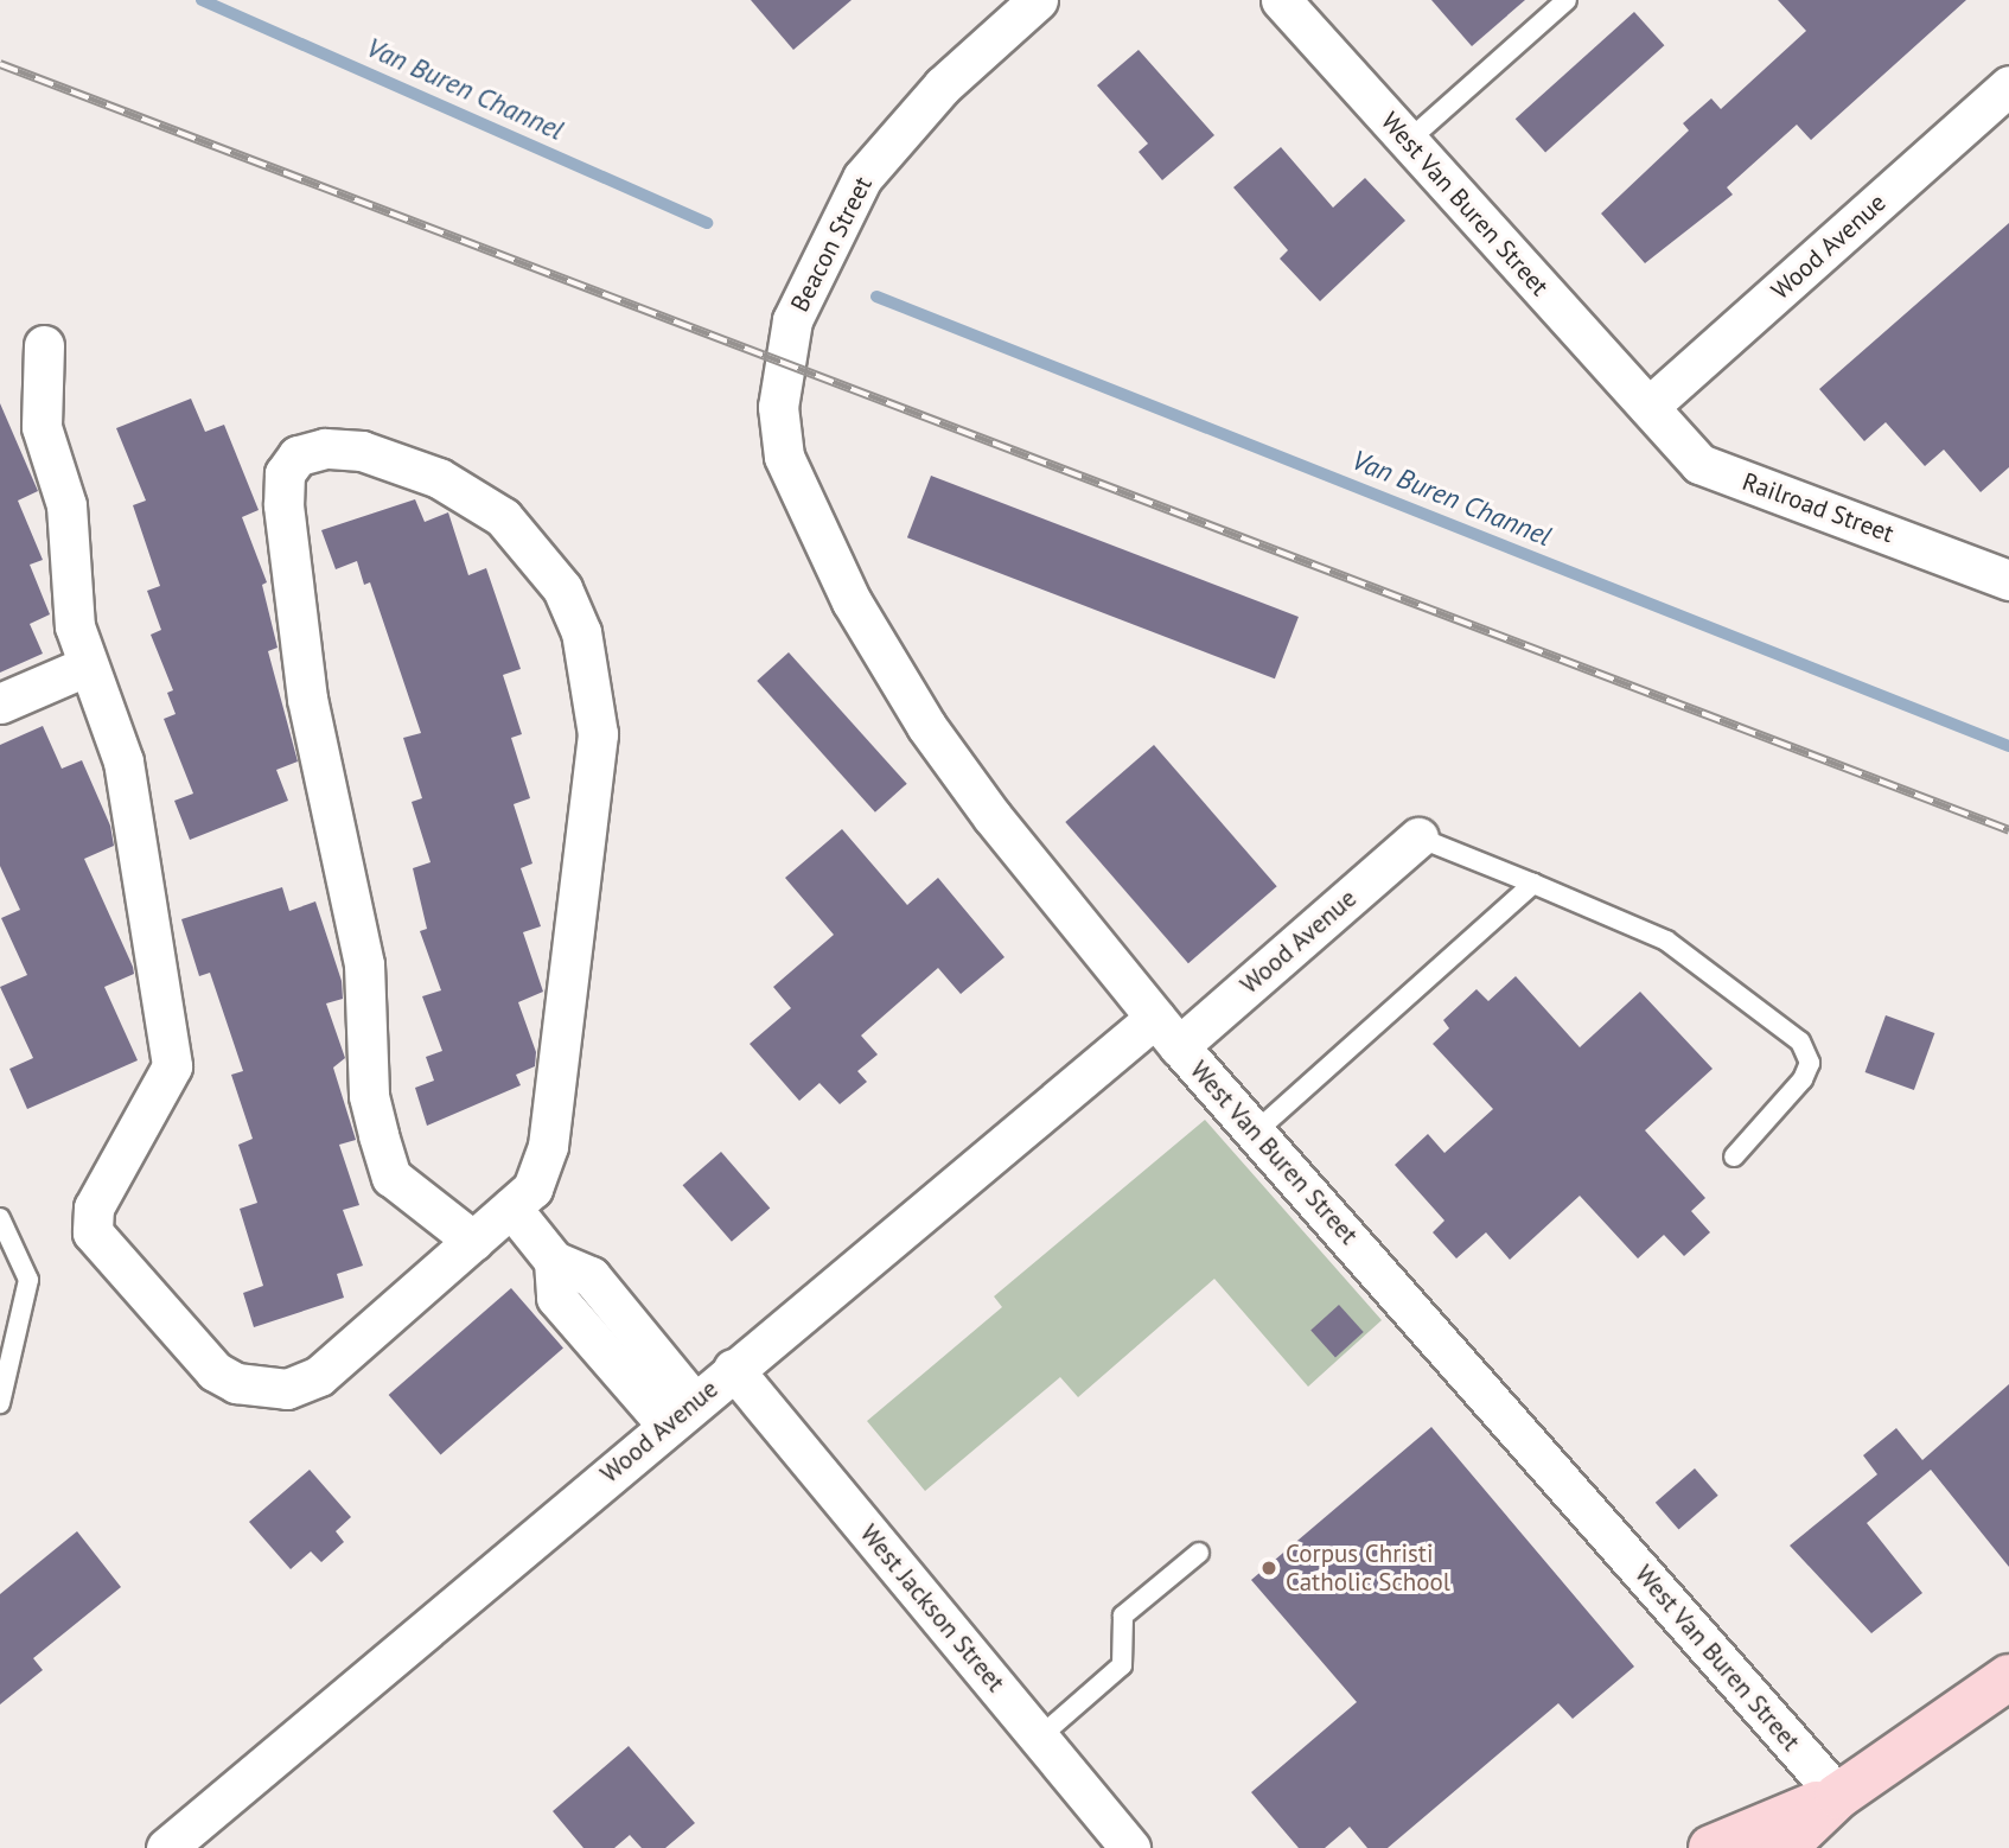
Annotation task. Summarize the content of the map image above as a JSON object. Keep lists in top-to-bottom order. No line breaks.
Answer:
{"streets":{"street":["West Van Buren Street","Beacon Street","Wood Avenue","Railroad Street","West Jackson Street"]},"crossings":[["West Van Buren Street","Beacon Street"],["West Van Buren Street","Wood Avenue"],["West Van Buren Street","Railroad Street"],["Wood Avenue","Railroad Street"],["Wood Avenue","West Jackson Street"]],"water":["Van Buren Channel"],"places":["Corpus Christi Catholic School"]}
